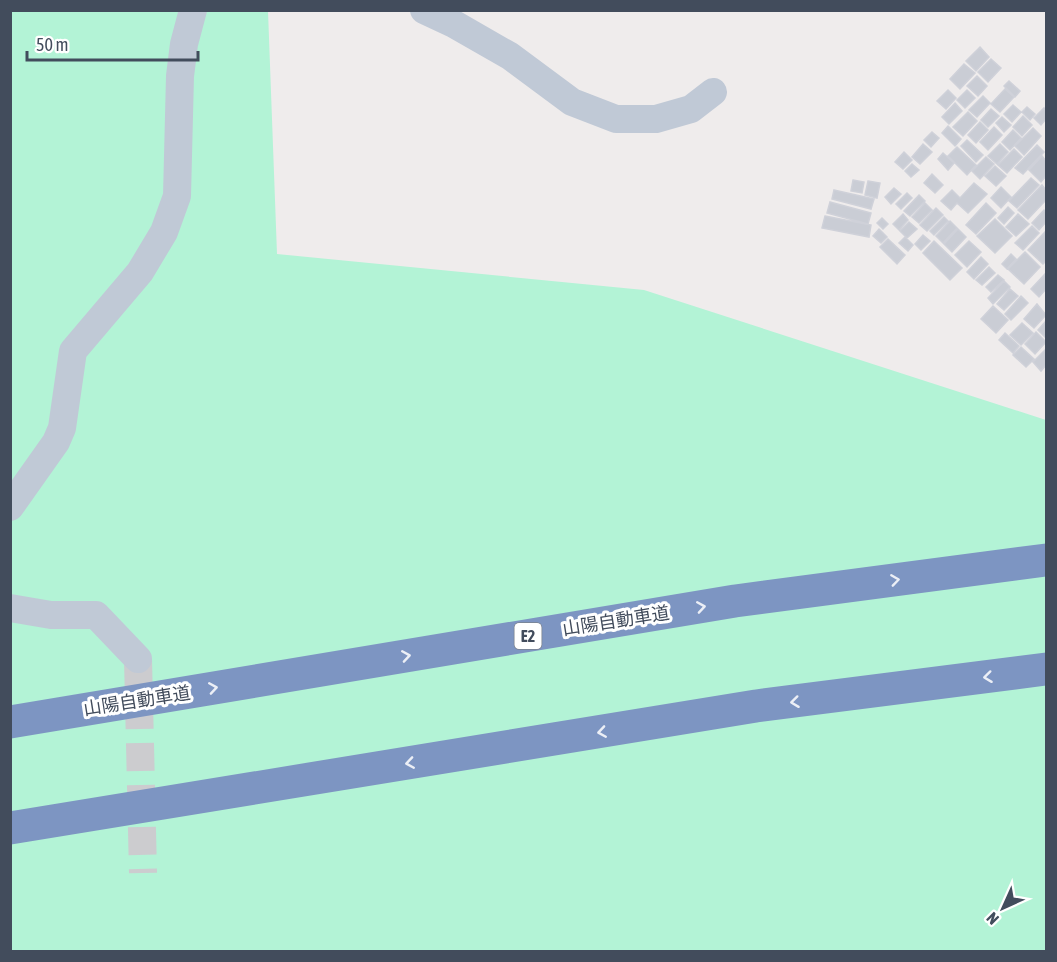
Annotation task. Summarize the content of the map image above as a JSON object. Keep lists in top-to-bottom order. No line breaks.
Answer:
{"streets":{"highway":["山陽自動車道","E2"]},"scale_bar":"50 m","north":"bottom left"}
